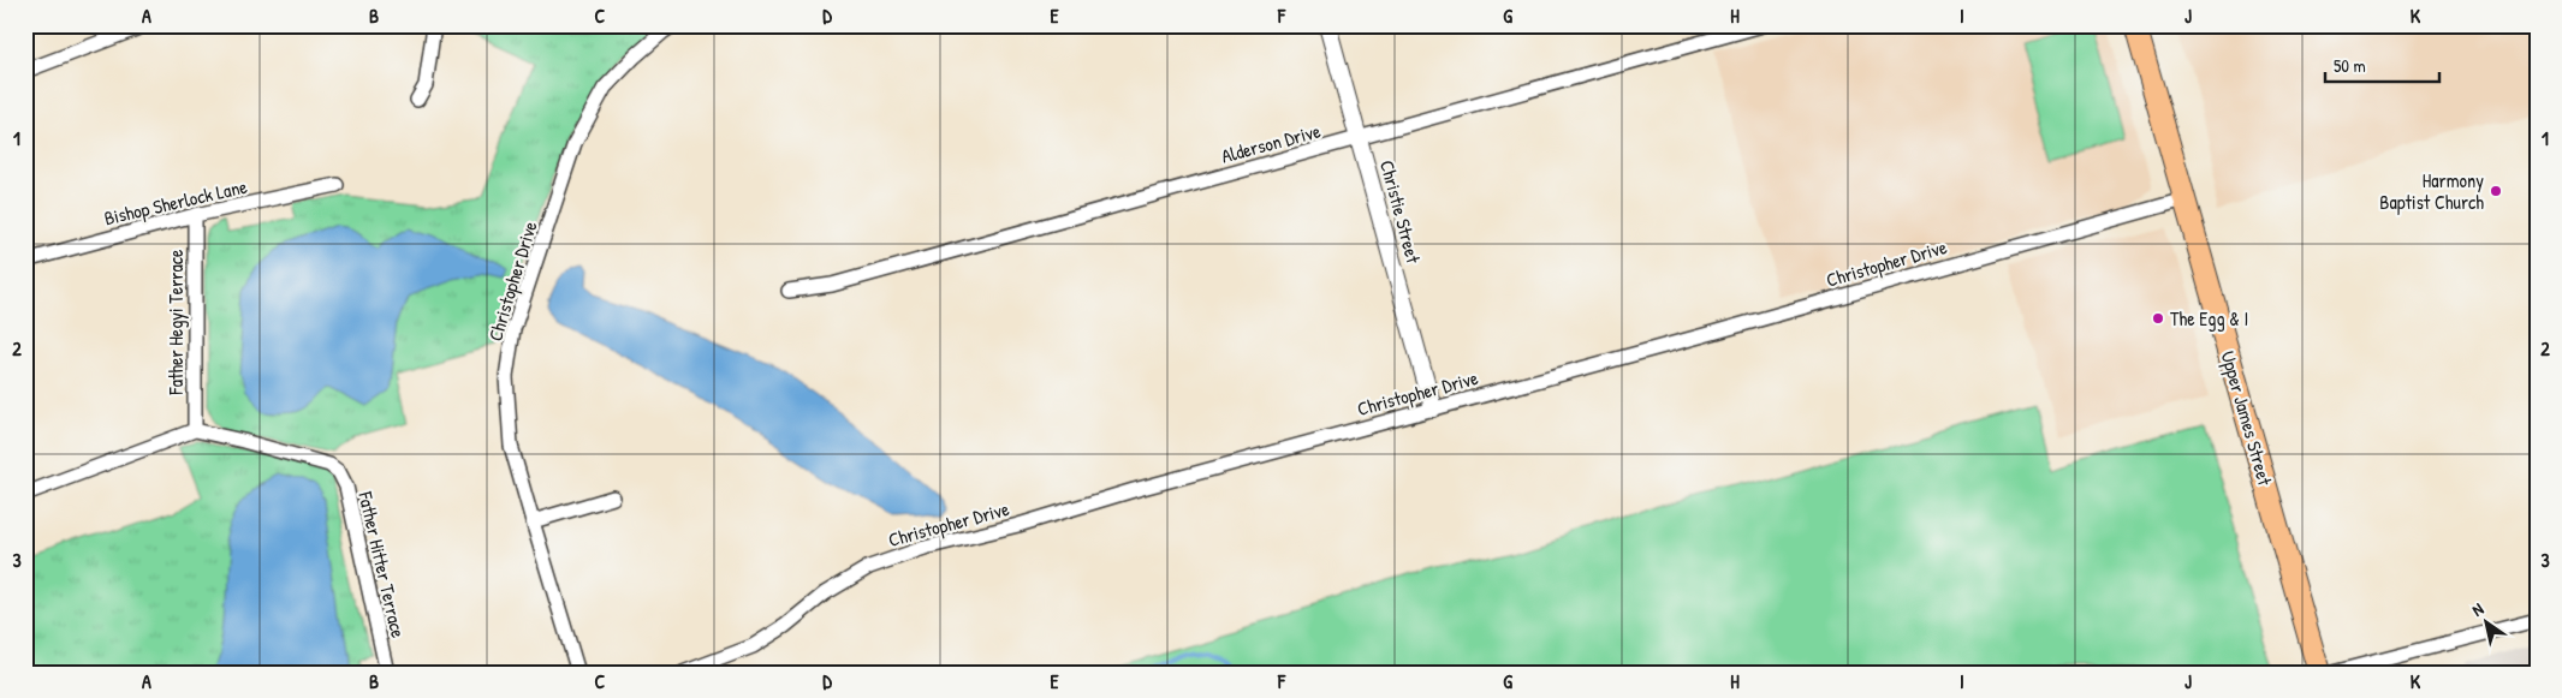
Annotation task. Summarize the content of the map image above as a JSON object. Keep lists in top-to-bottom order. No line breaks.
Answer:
{"streets":{"main road":["Upper James Street"],"street":["Alderson Drive","Bishop Sherlock Lane","Christie Street","Christopher Drive","Father Hegyi Terrace","Father Hitter Terrace"]},"crossings":[["Alderson Drive","Christie Street"],["Bishop Sherlock Lane","Father Hegyi Terrace"],["Christie Street","Christopher Drive"],["Christopher Drive","Upper James Street"],["Father Hegyi Terrace","Father Hitter Terrace"]],"places":["Harmony Baptist Church","The Egg & I"],"scale_bar":"50 m","north":"top left","grid":{"columns":["A","B","C","D","E","F","G","H","I","J","K"],"rows":["1","2","3"]}}
